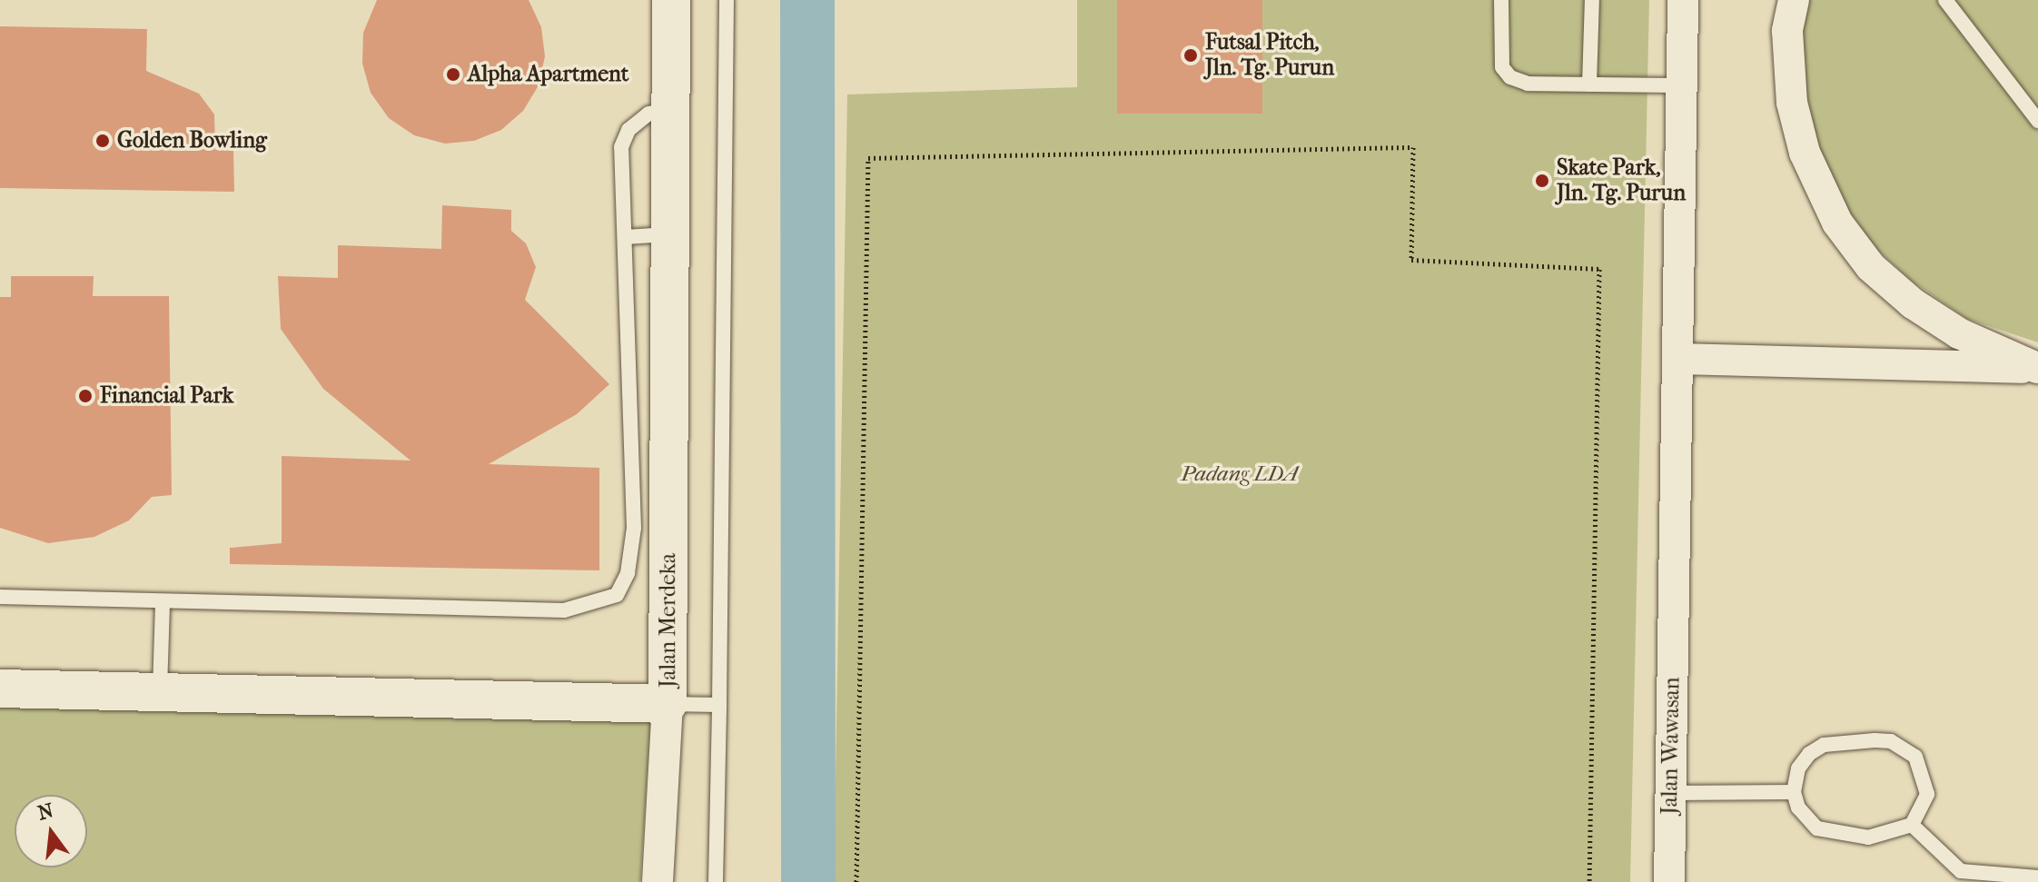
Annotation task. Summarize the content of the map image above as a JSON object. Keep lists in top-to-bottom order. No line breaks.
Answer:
{"streets":{"street":["Jalan Merdeka","Jalan Wawasan"]},"parks":["Padang LDA"],"places":["Futsal Pitch, Jln. Tg. Purun","Alpha Apartment","Golden Bowling","Skate Park, Jln. Tg. Purun","Financial Park"],"north":"top"}
